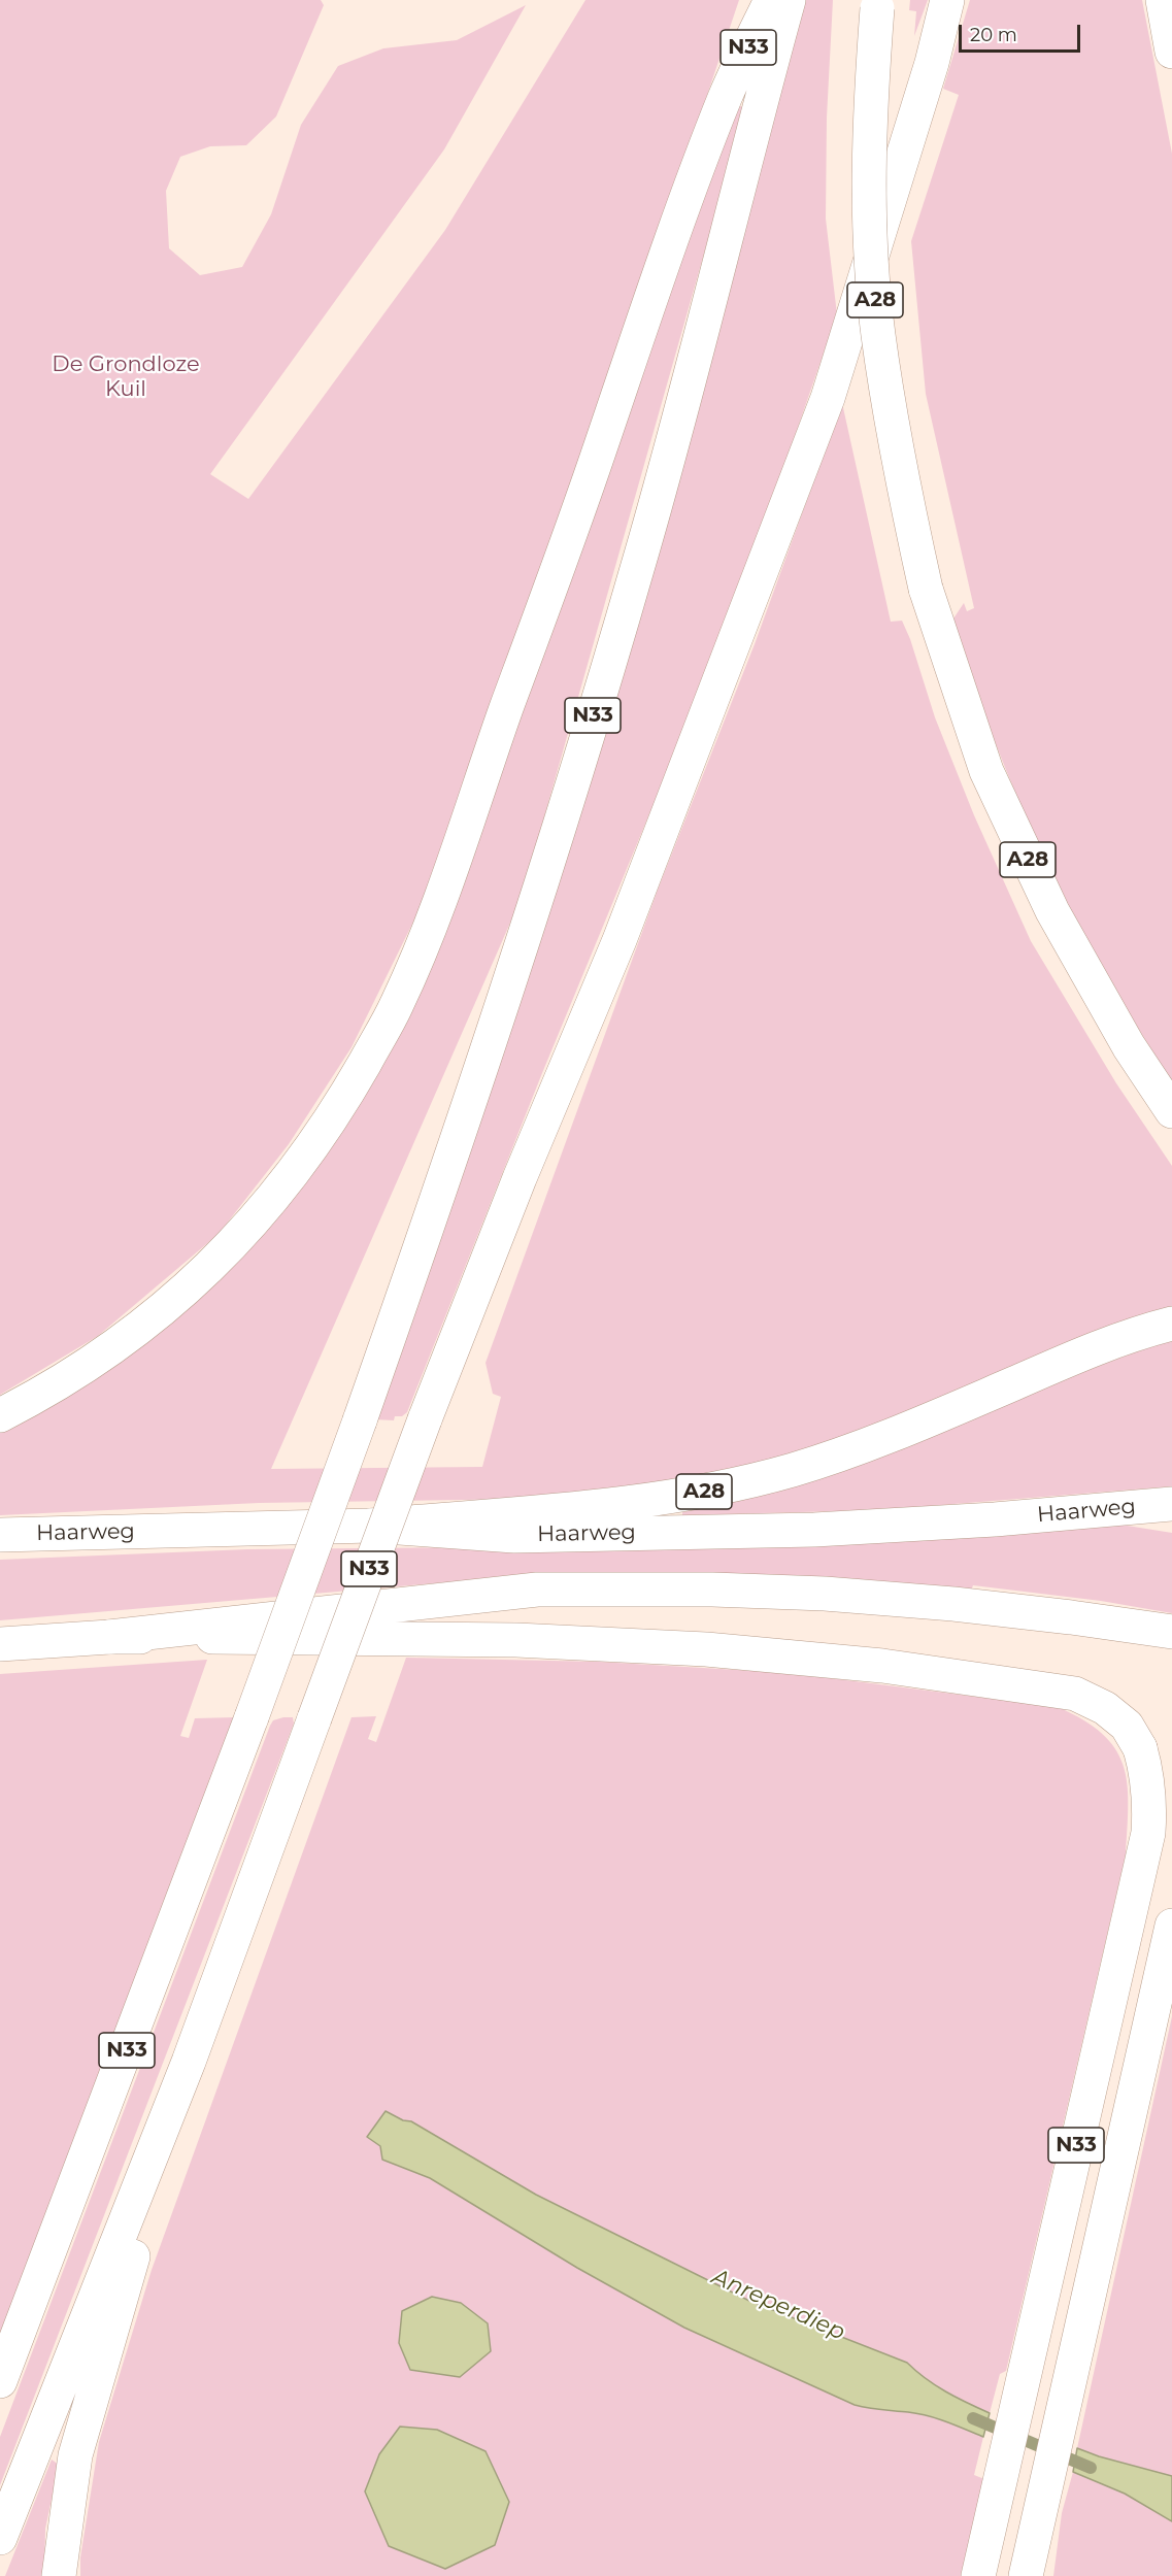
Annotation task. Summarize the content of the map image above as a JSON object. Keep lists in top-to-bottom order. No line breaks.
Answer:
{"streets":{"main road":["N33","A28","Haarweg"]},"crossings":[["A28","Haarweg"]],"water":["Anreperdiep"],"parks":["De Grondloze Kuil"],"scale_bar":"20 m"}
